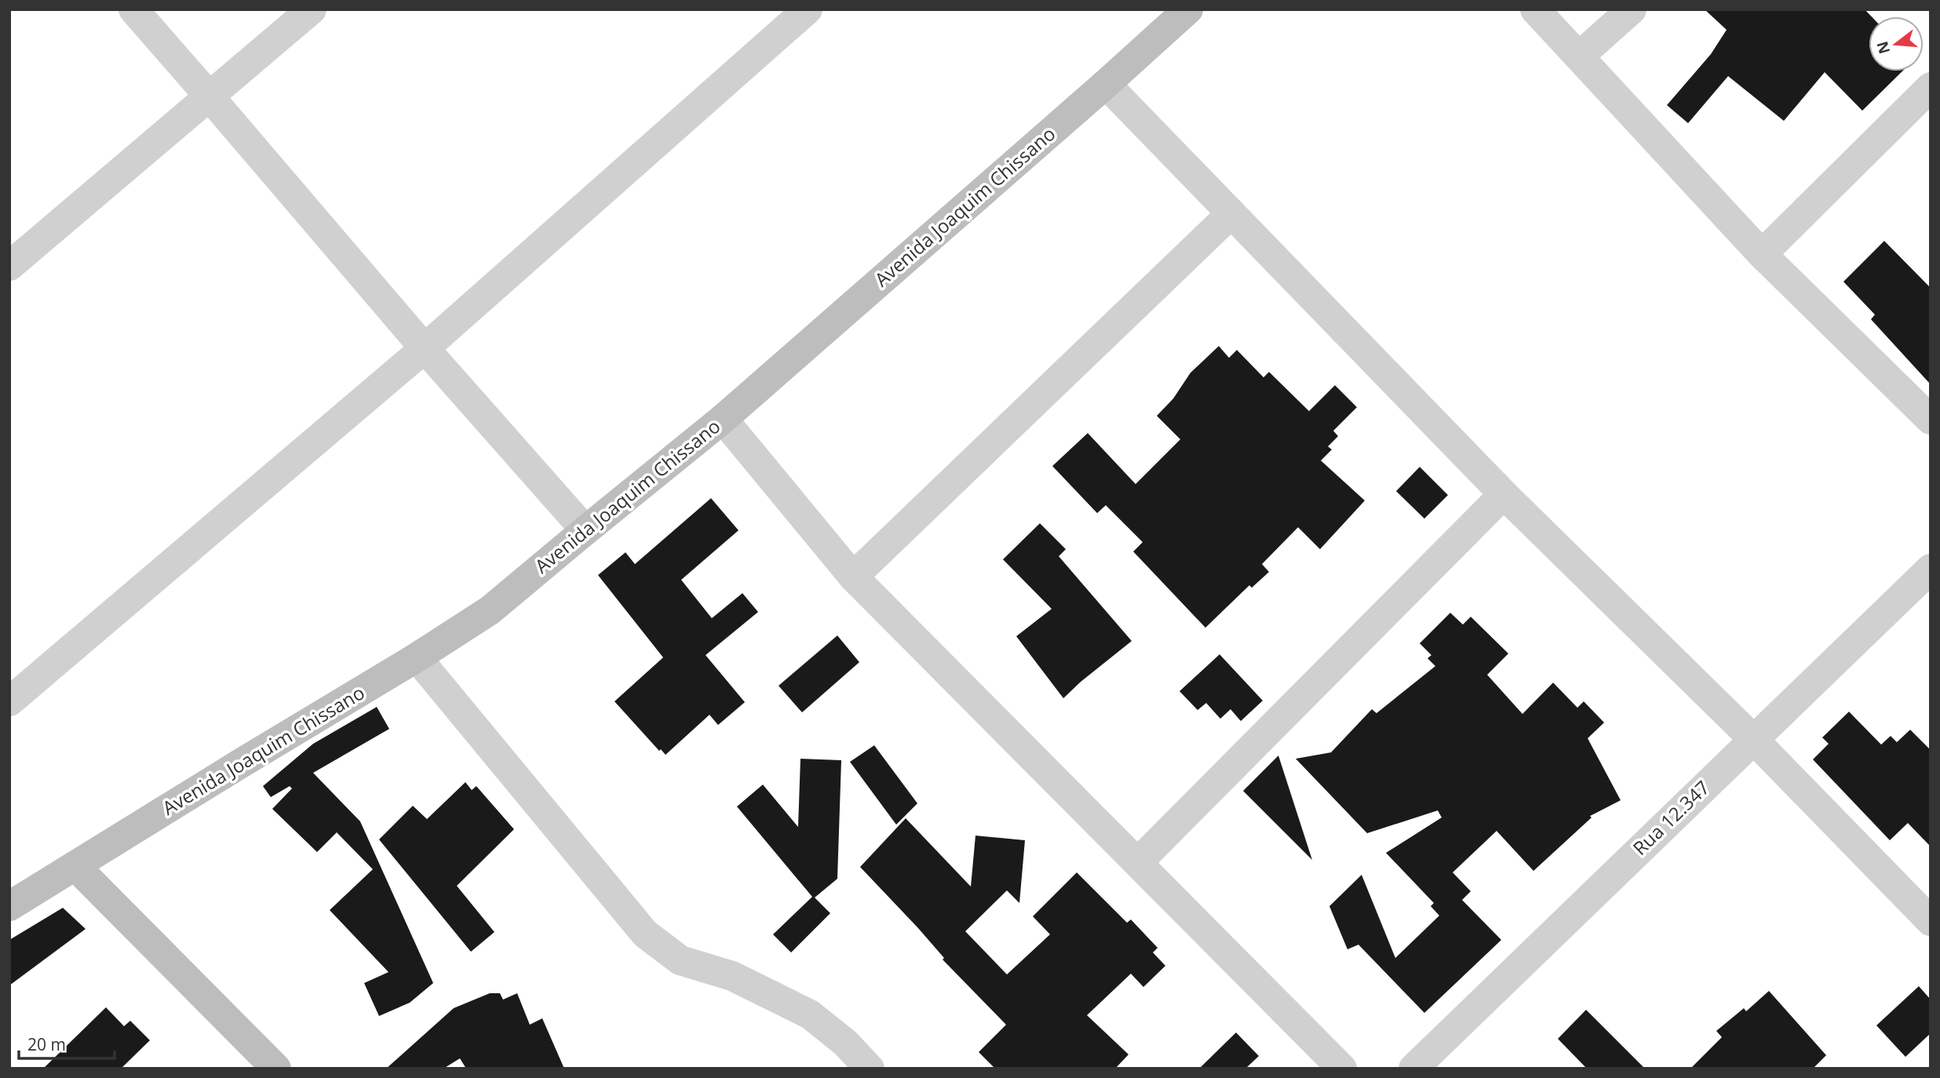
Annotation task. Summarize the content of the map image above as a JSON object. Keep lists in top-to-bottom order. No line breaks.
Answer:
{"streets":{"street":["Avenida Joaquim Chissano","Rua 12.347"]},"scale_bar":"20 m","north":"left"}
